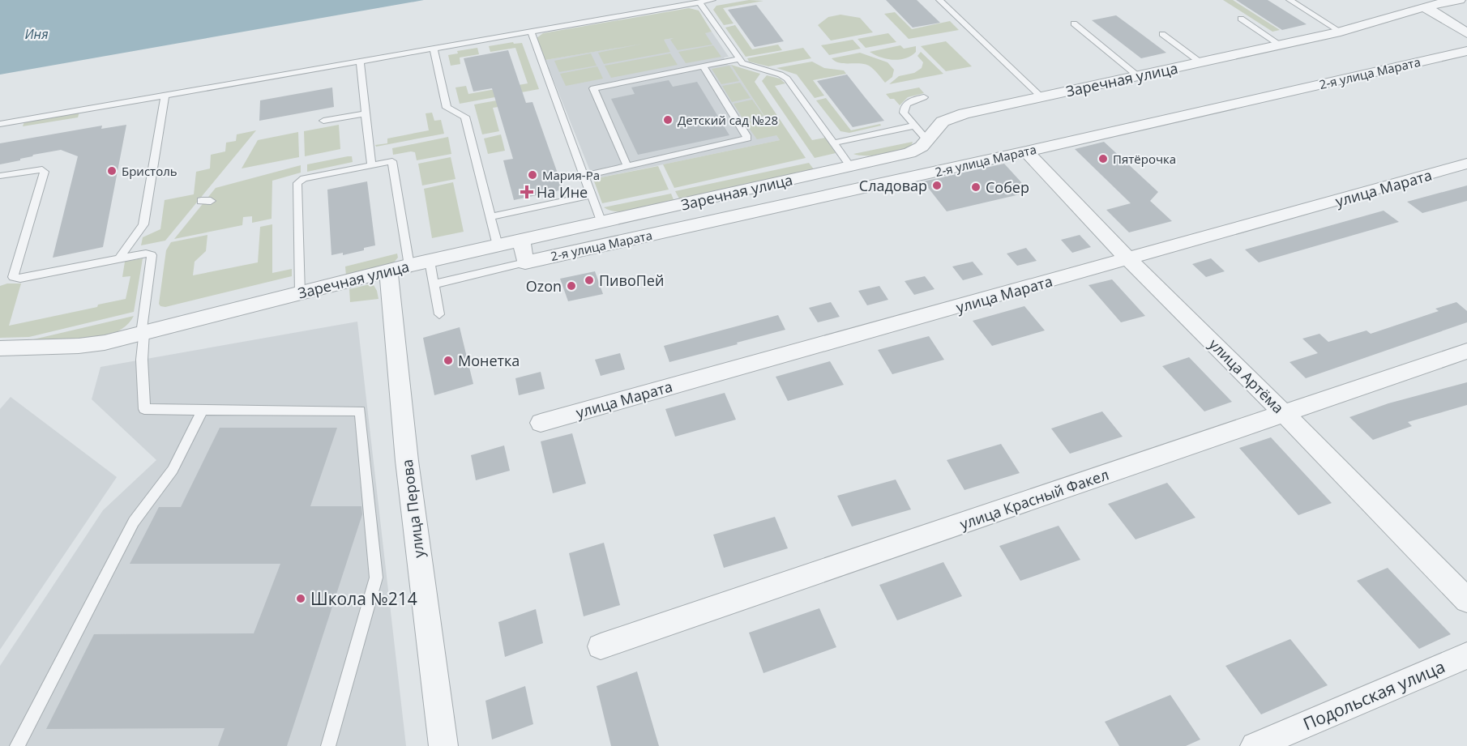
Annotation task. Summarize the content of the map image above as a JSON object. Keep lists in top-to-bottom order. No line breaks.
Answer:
{"streets":{"street":["2-я улица Марата","Заречная улица","улица Марата","улица Артёма","улица Красный Факел","улица Перова","Подольская улица"]},"crossings":[["2-я улица Марата","улица Артёма"],["Заречная улица","улица Перова"],["улица Марата","улица Артёма"],["улица Артёма","улица Красный Факел"]],"water":["Иня"],"places":{"other":["Детский сад №28","Пятёрочка","Бристоль","Мария-Ра","Сладовар","Собер","ПивоПей","Ozon","Монетка","Школа №214"],"health":["На Ине"]}}
